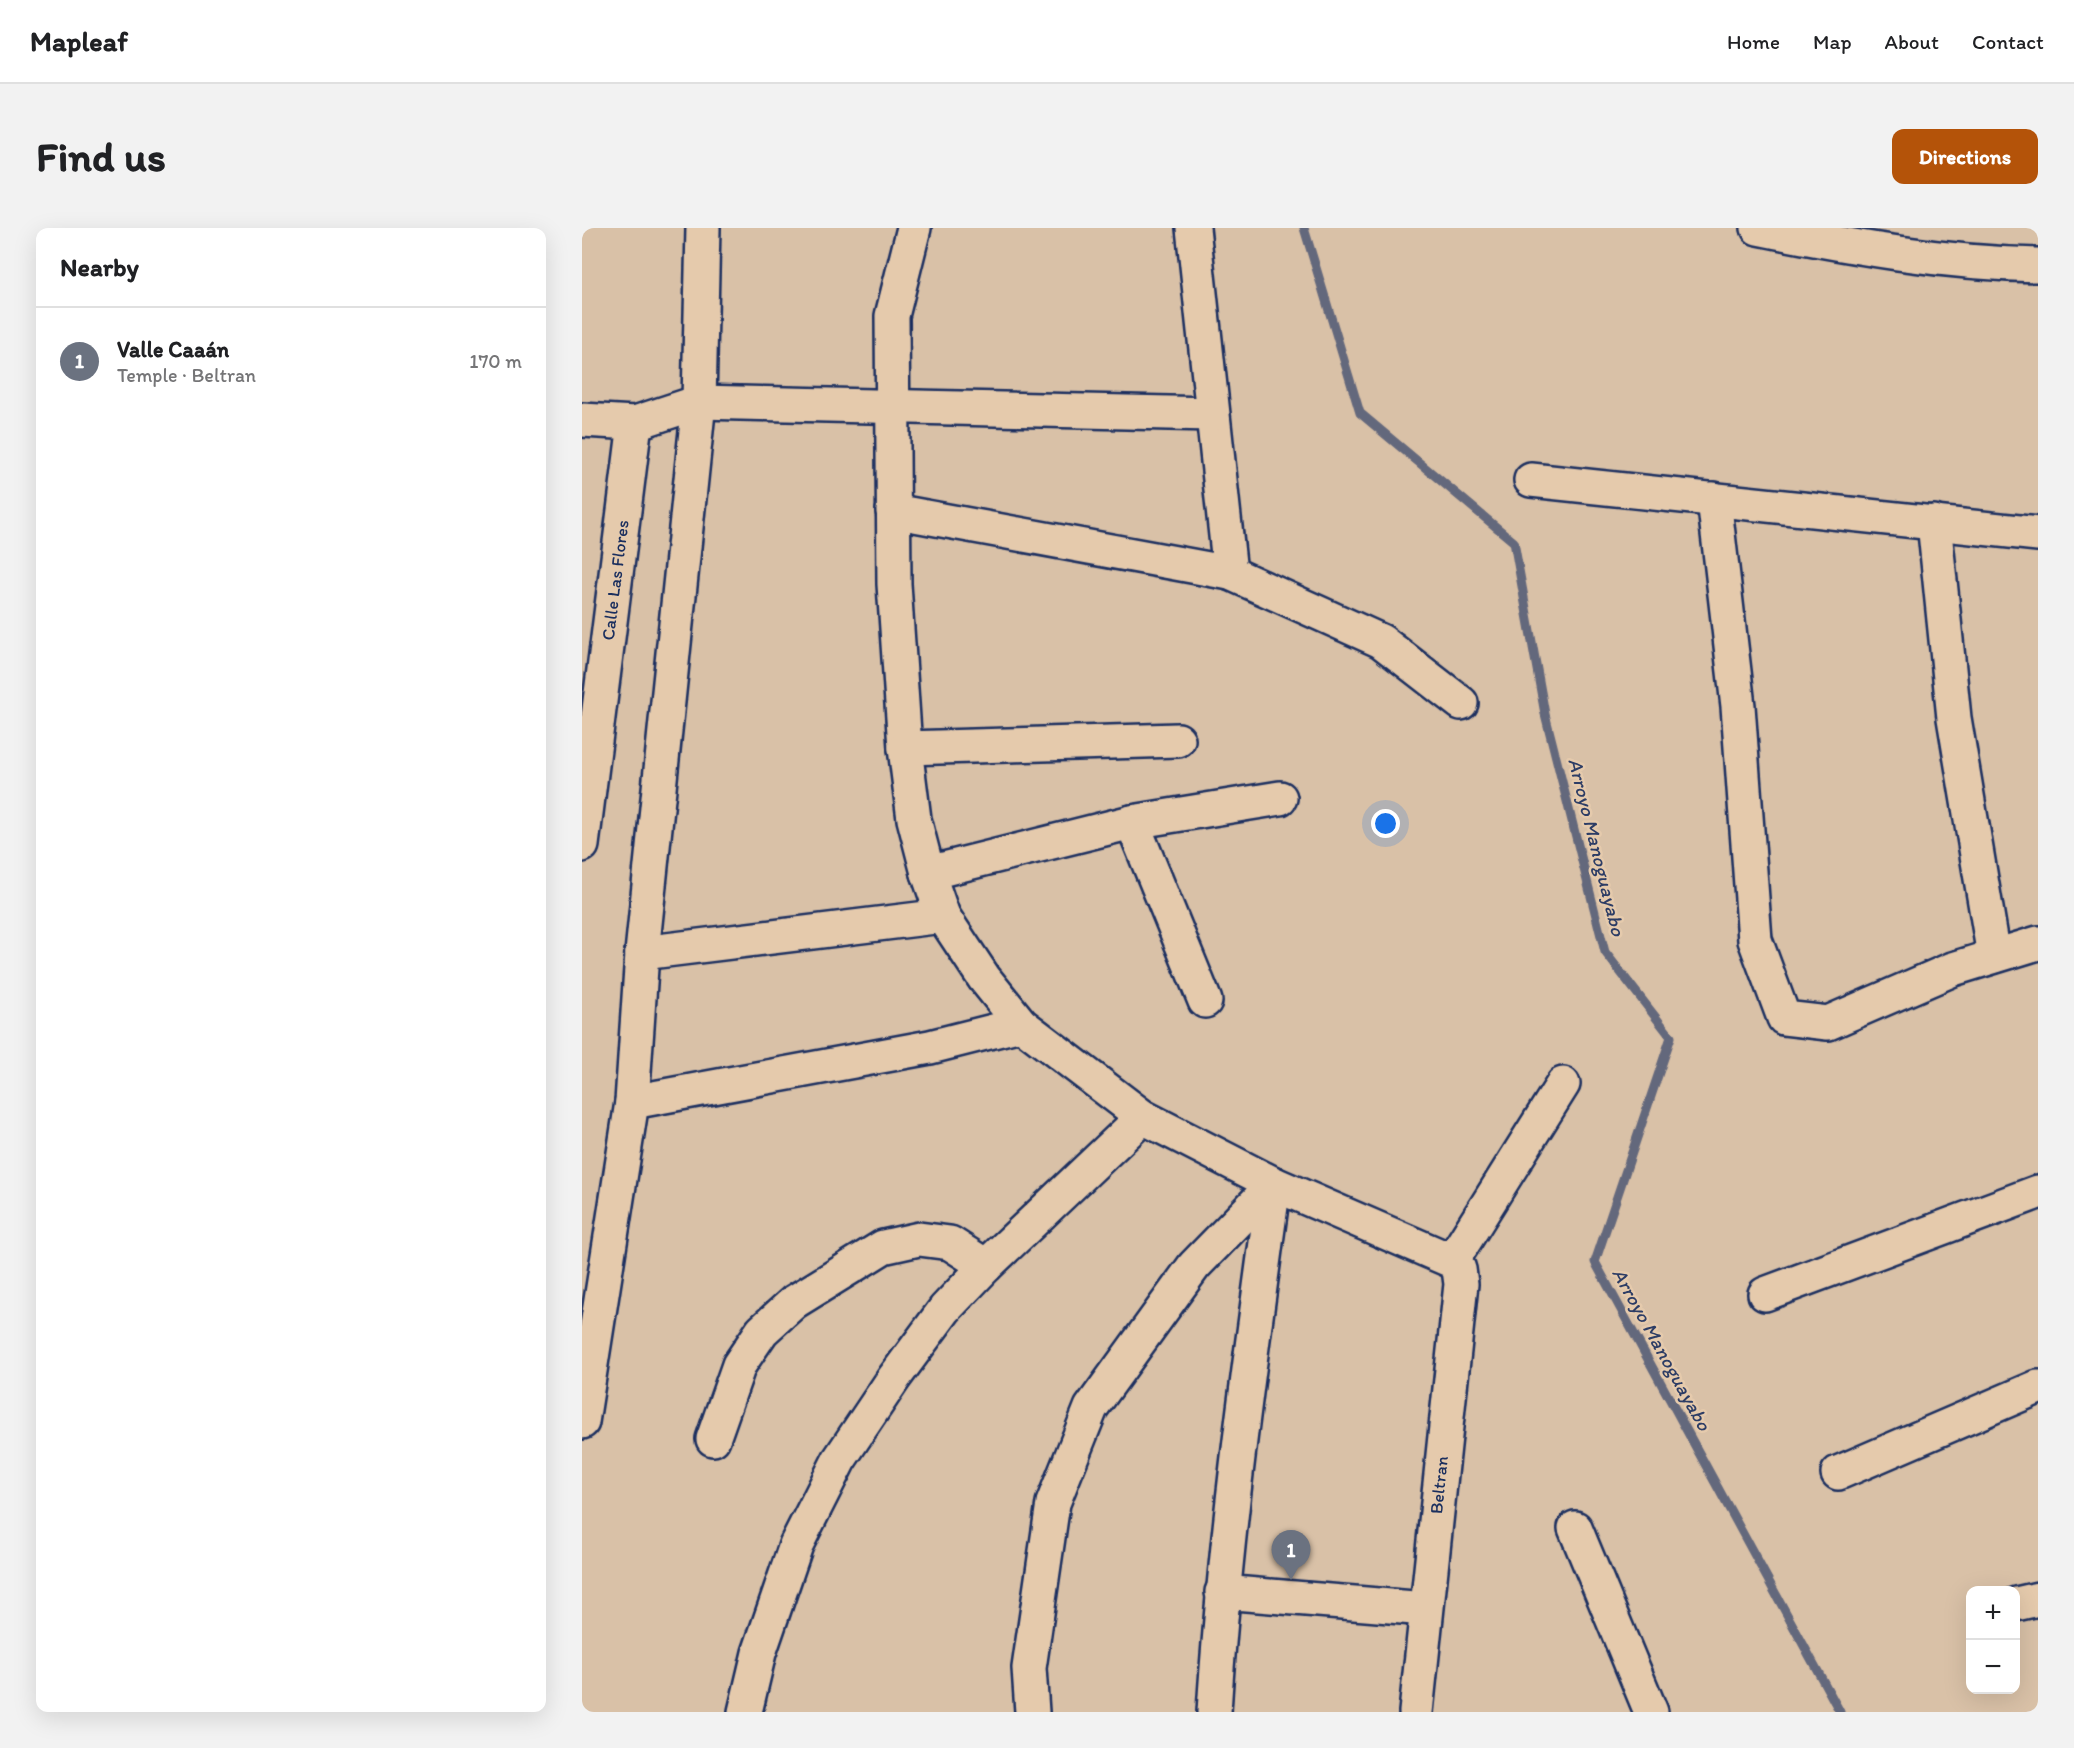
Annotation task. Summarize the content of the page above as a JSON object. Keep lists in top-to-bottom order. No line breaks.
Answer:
{"streets":{"street":["Calle Las Flores","Beltran"]},"water":["Arroyo Manoguayabo"],"page":{"header":"Mapleaf","nav":["Home","Map","About","Contact"],"buttons":"Directions","title":"Find us","heading":"Nearby","list":[{"mark":"1","name":"Valle Caaán","note":"Temple · Beltran","value":"170 m"}],"pins":"1","map_buttons":["+","−"]}}
